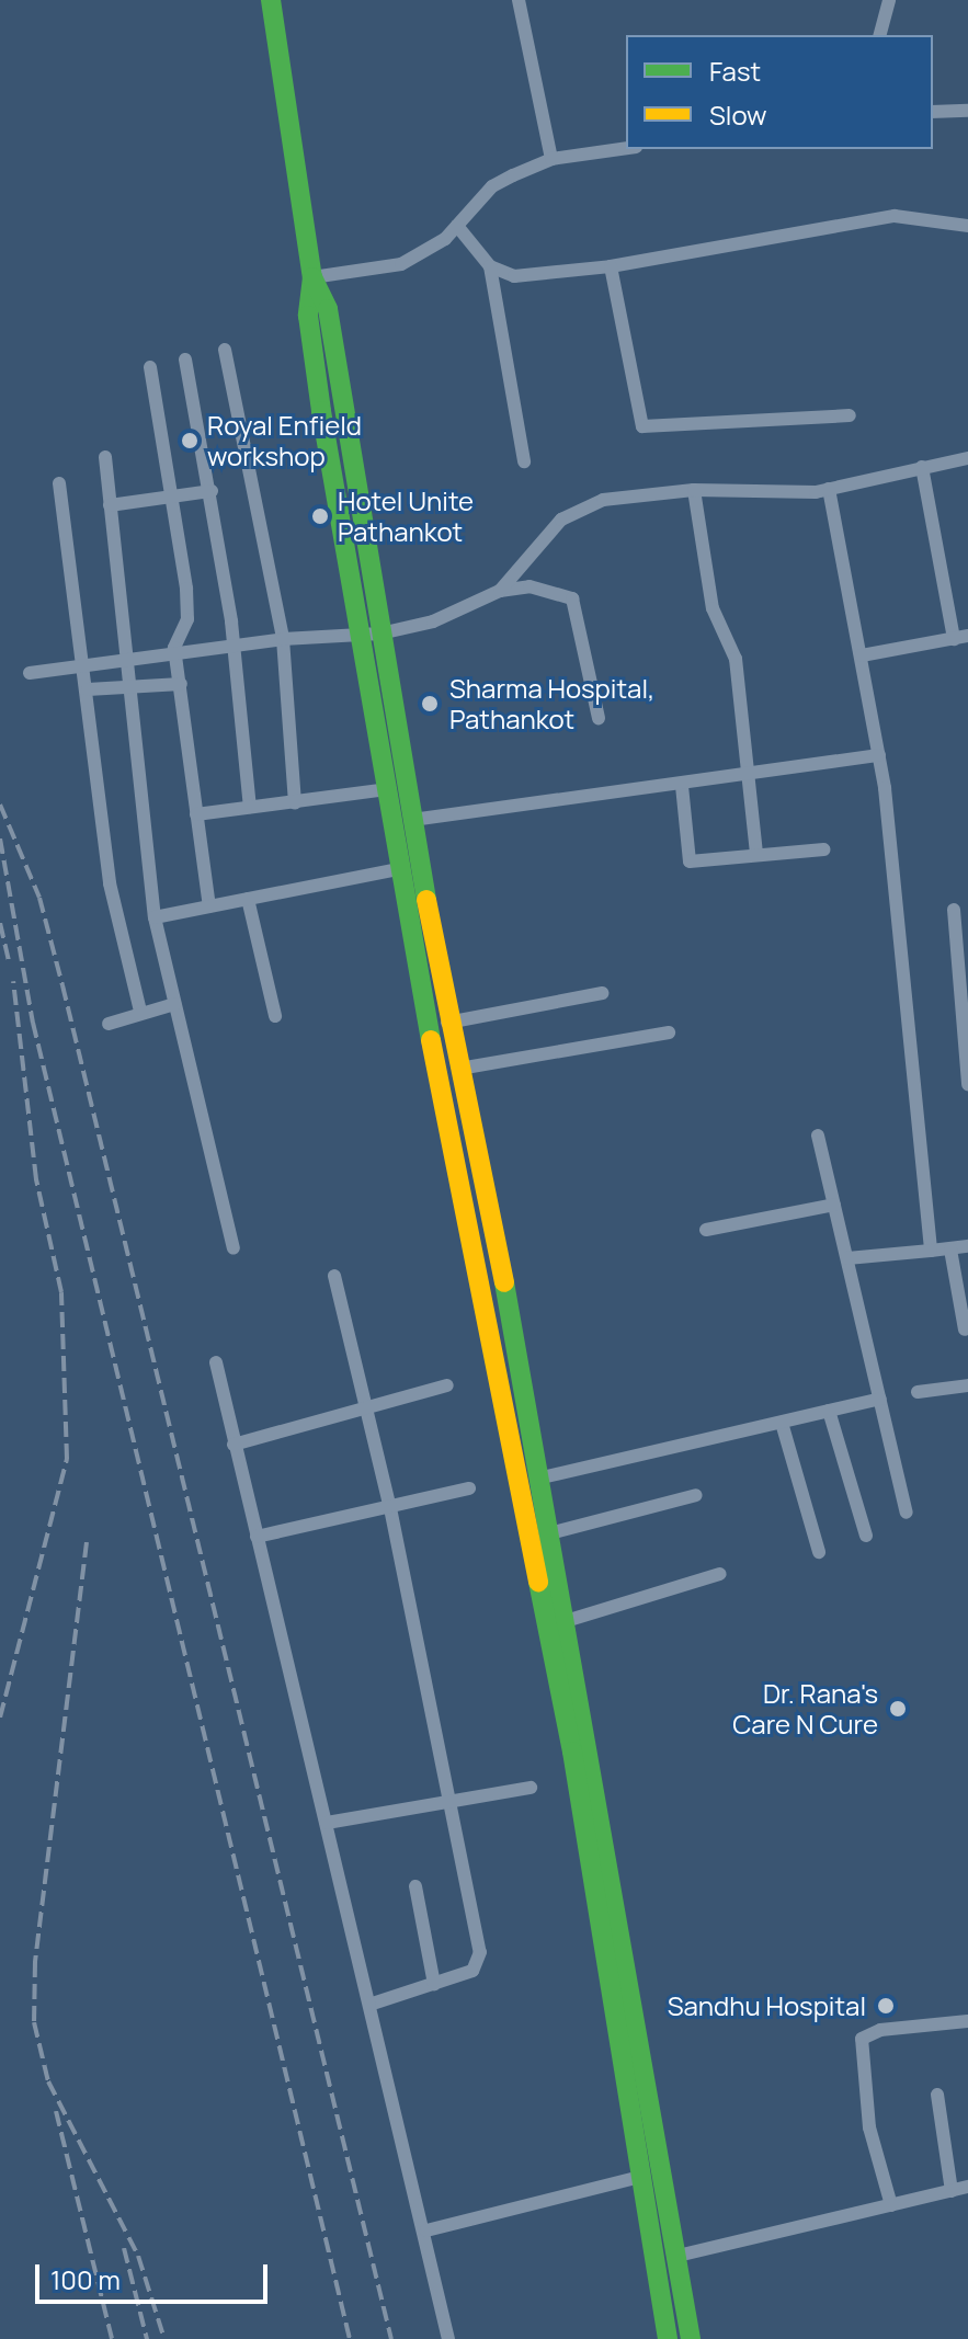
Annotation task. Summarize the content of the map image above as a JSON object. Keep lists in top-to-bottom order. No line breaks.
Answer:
{"places":["Royal Enfield workshop","Hotel Unite Pathankot","Sharma Hospital, Pathankot","Dr. Rana's Care N Cure","Sandhu Hospital"],"legend":["Fast","Slow"],"scale_bar":"100 m"}
